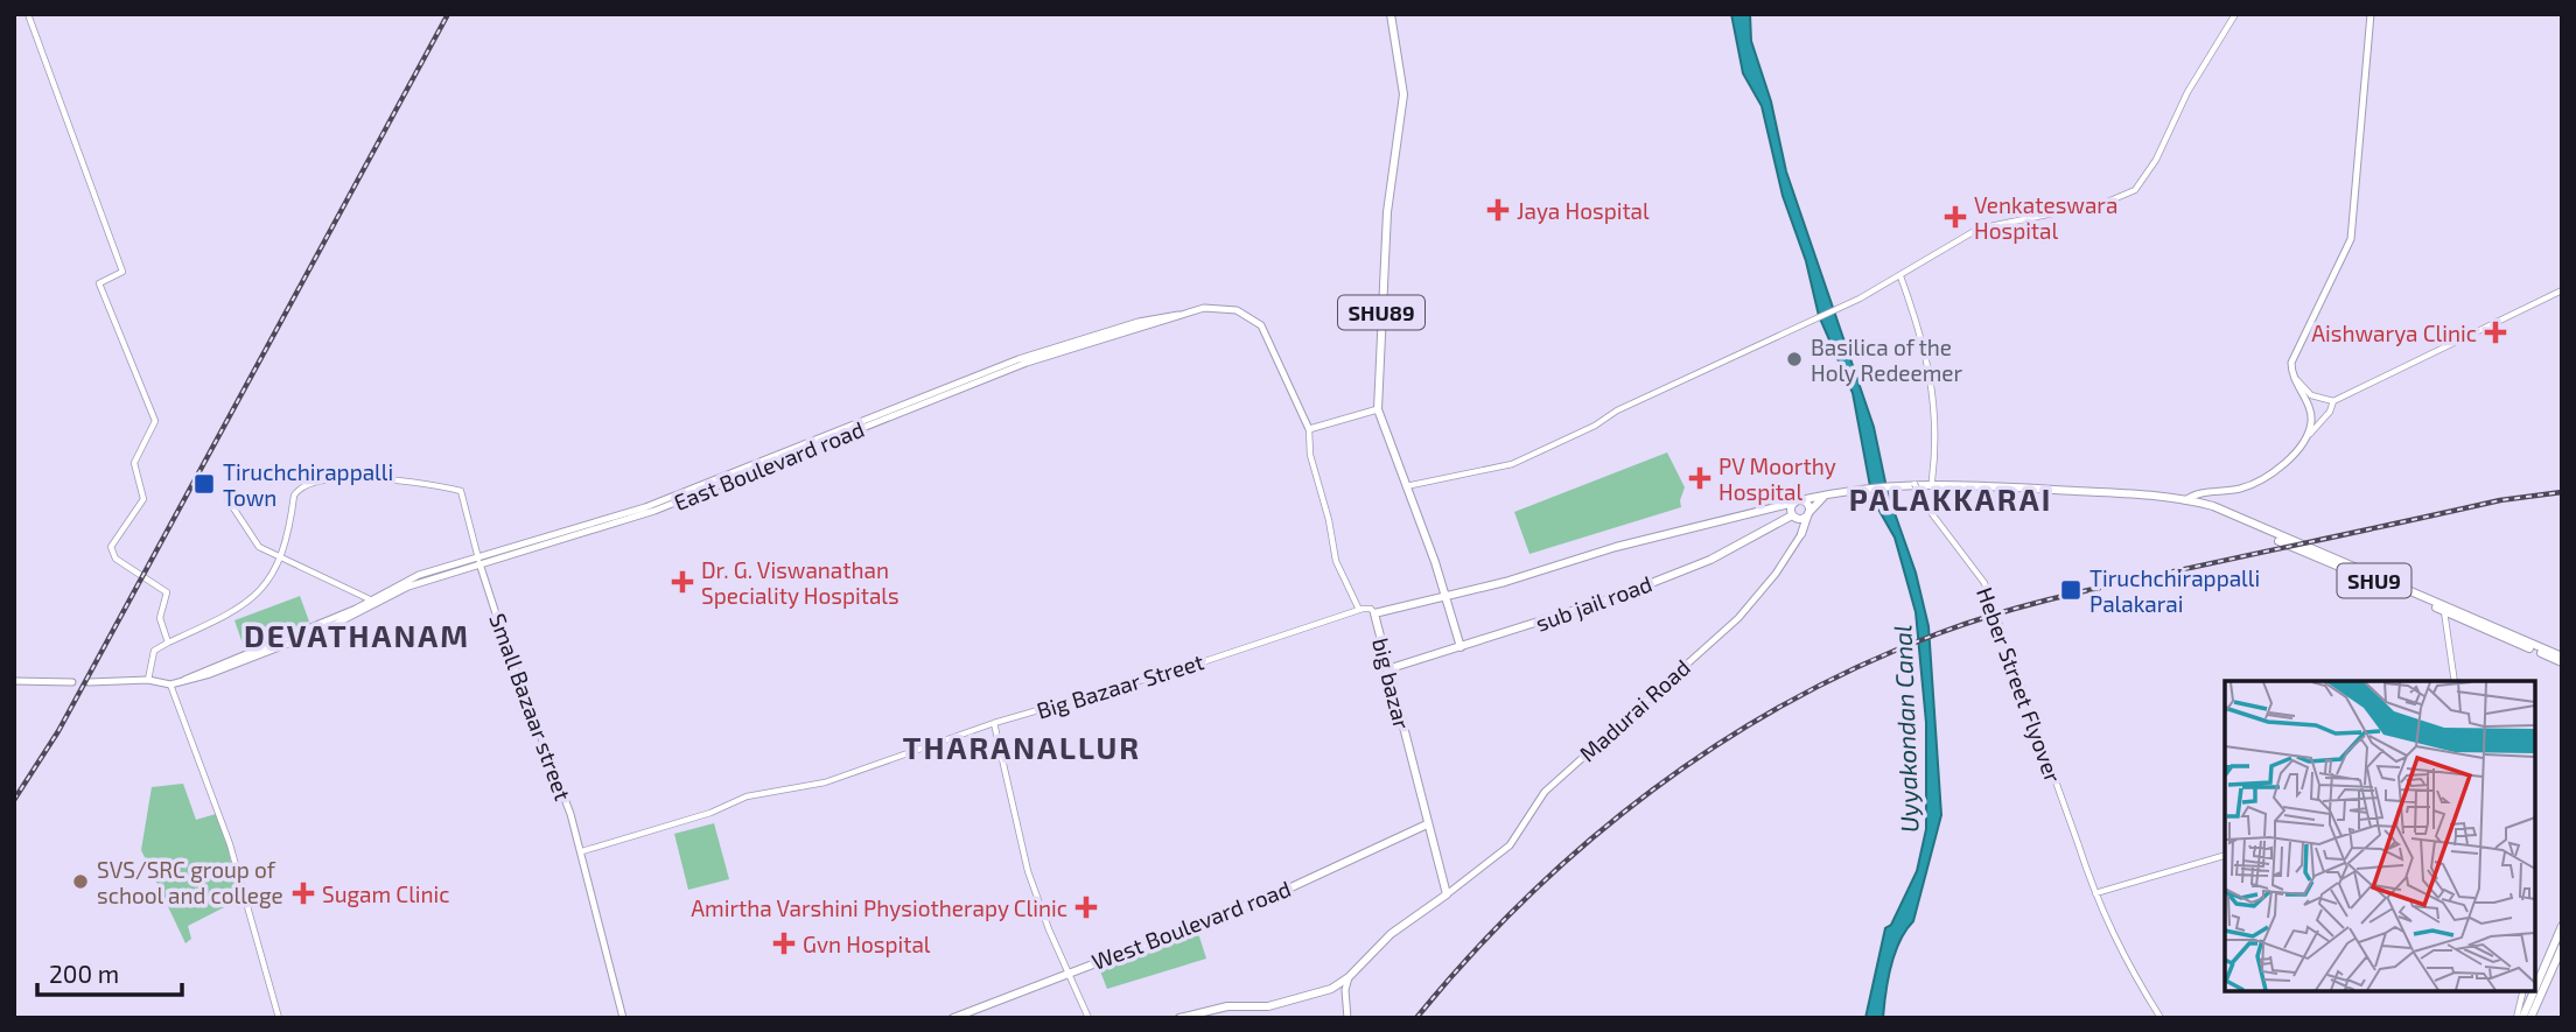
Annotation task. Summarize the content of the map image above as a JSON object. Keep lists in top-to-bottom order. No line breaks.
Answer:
{"streets":{"main road":["SHU89","East Boulevard road","SHU9","sub jail road","big bazar","Small Bazaar street","Madurai Road","West Boulevard road"],"street":["Heber Street Flyover","Big Bazaar Street"]},"crossings":[["SHU89","big bazar"],["East Boulevard road","Small Bazaar street"],["SHU9","big bazar"],["SHU9","Heber Street Flyover"],["sub jail road","big bazar"],["sub jail road","Madurai Road"],["big bazar","Madurai Road"],["big bazar","West Boulevard road"],["Big Bazaar Street","Small Bazaar street"]],"districts":["PALAKKARAI","DEVATHANAM","THARANALLUR"],"water":["Uyyakondan Canal"],"places":{"health":["Jaya Hospital","Venkateswara Hospital","Aishwarya Clinic","PV Moorthy Hospital","Dr. G. Viswanathan Speciality Hospitals","Sugam Clinic","Amirtha Varshini Physiotherapy Clinic","Gvn Hospital"],"other":["Basilica of the Holy Redeemer","SVS/SRC group of school and college"],"transit":["Tiruchchirappalli Town","Tiruchchirappalli Palakarai"]},"scale_bar":"200 m"}
